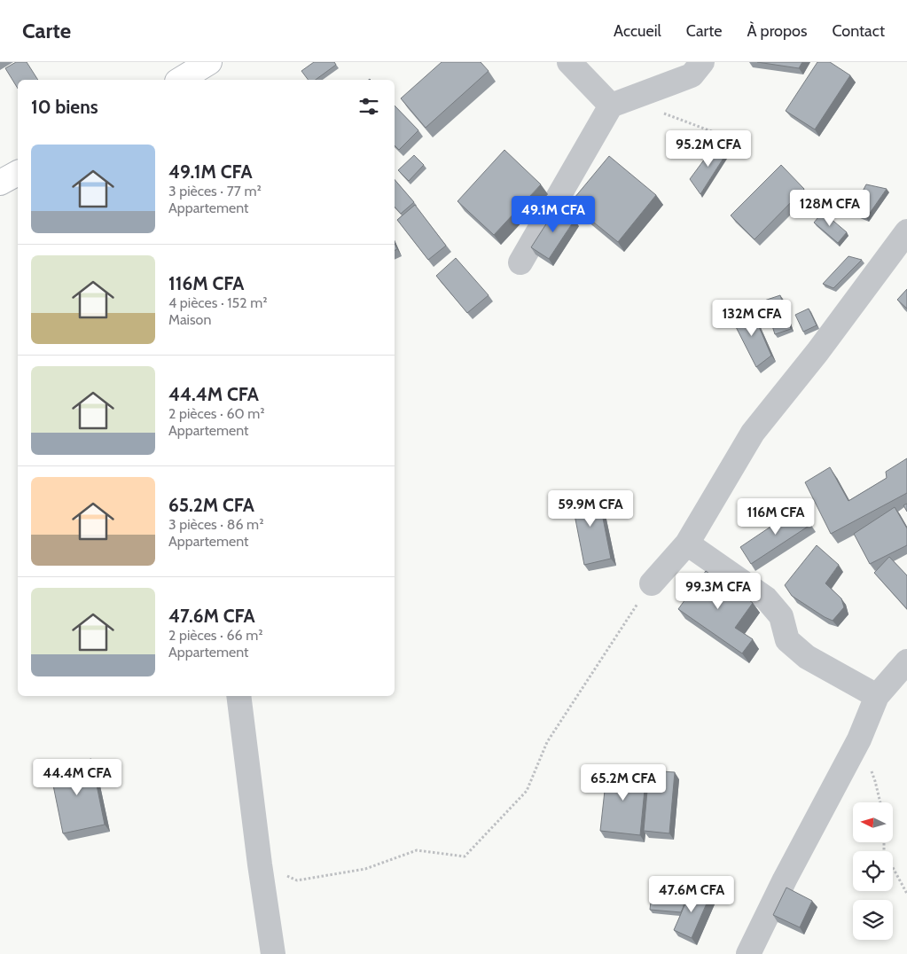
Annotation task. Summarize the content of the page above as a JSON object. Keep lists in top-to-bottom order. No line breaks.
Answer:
{"north":"left","page":{"header":"Carte","nav":["Accueil","Carte","À propos","Contact"],"heading":"10 biens","price":["95.2M CFA","128M CFA","49.1M CFA","132M CFA","59.9M CFA","116M CFA","99.3M CFA","44.4M CFA","65.2M CFA","47.6M CFA"],"list":[{"name":"49.1M CFA","note":"3 pièces · 77 m² · Appartement"},{"name":"116M CFA","note":"4 pièces · 152 m² · Maison"},{"name":"44.4M CFA","note":"2 pièces · 60 m² · Appartement"},{"name":"65.2M CFA","note":"3 pièces · 86 m² · Appartement"},{"name":"47.6M CFA","note":"2 pièces · 66 m² · Appartement"}]}}
